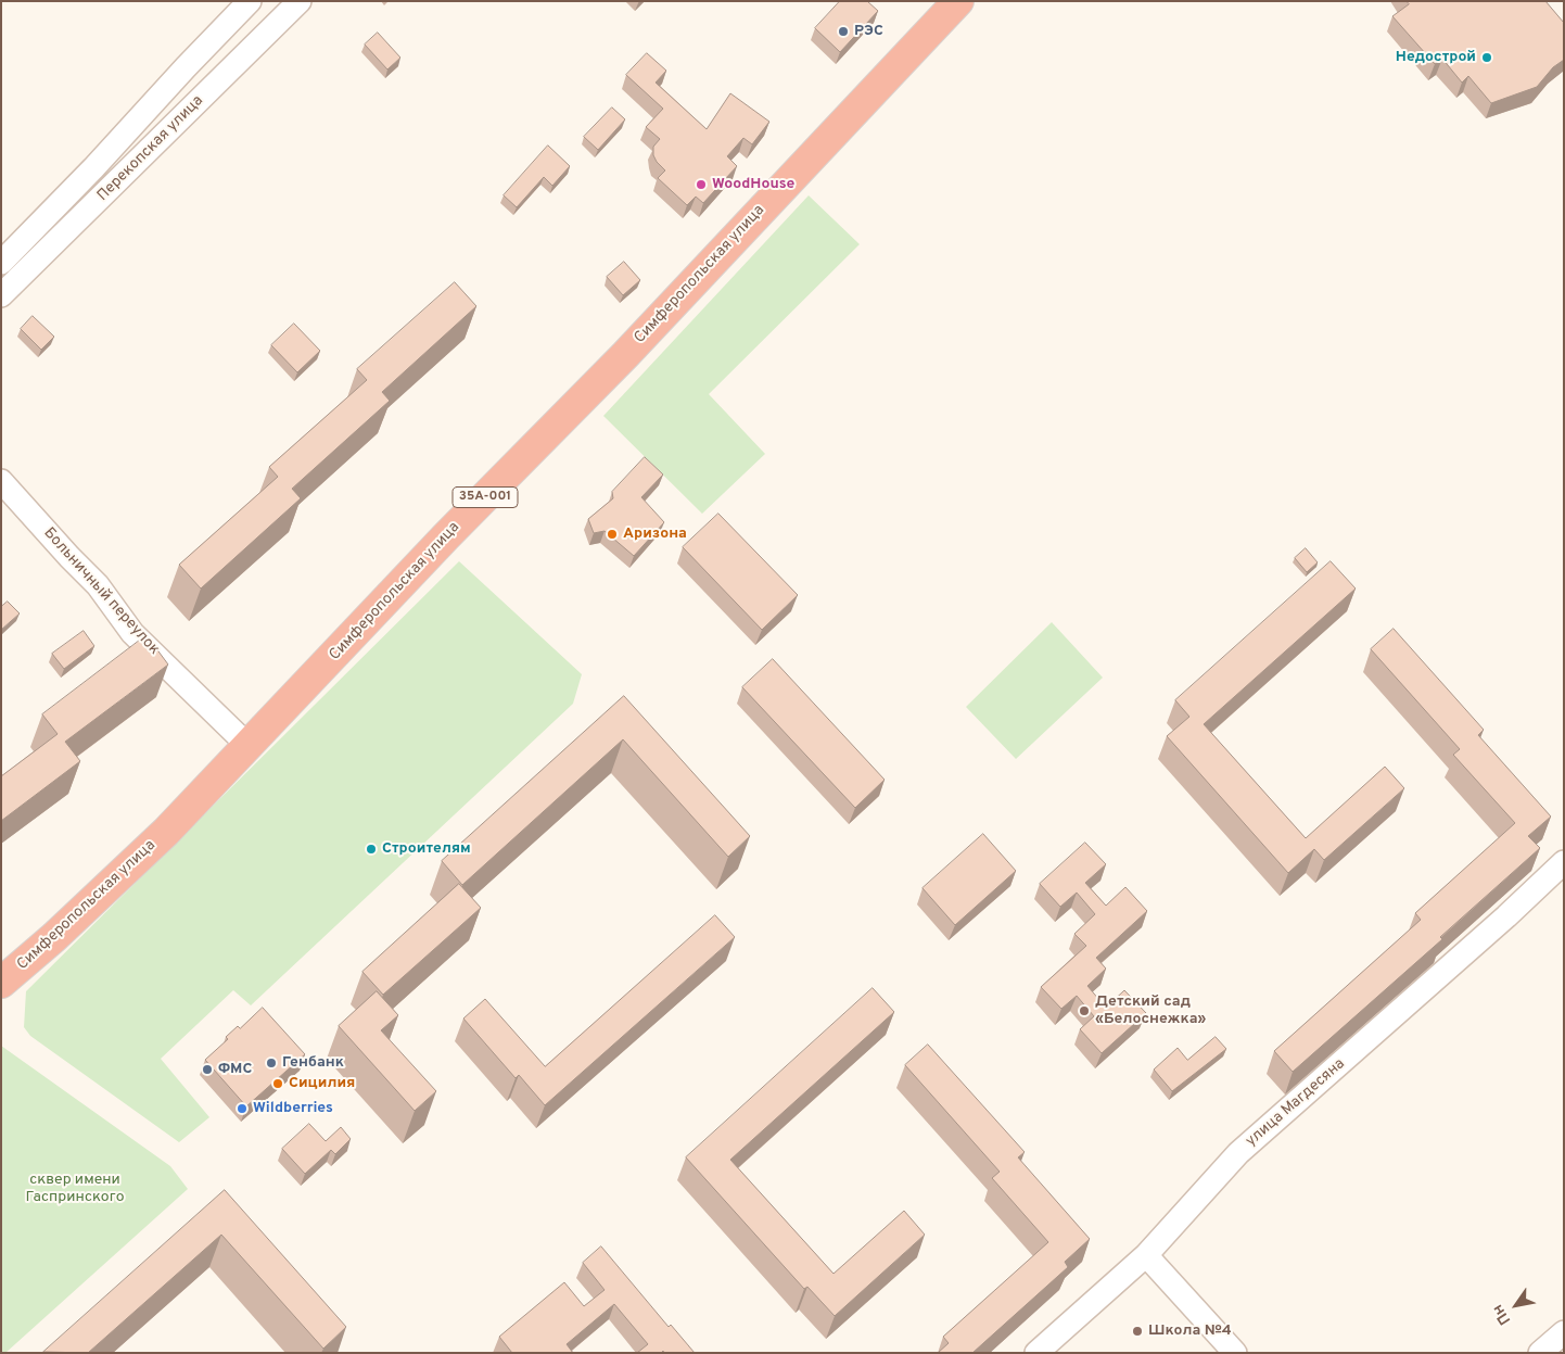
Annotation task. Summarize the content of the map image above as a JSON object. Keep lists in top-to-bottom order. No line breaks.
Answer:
{"streets":{"highway":["Симферопольская улица","35А-001"],"street":["Перекопская улица","Больничный переулок","улица Магдесяна"]},"crossings":[["Симферопольская улица","Больничный переулок"]],"parks":["сквер имени Гаспринского"],"places":["РЭС","Недострой","WoodHouse","Аризона","Строителям","Детский сад «Белоснежка»","Генбанк","ФМС","Сицилия","Wildberries","Школа №4"],"north":"bottom left"}
